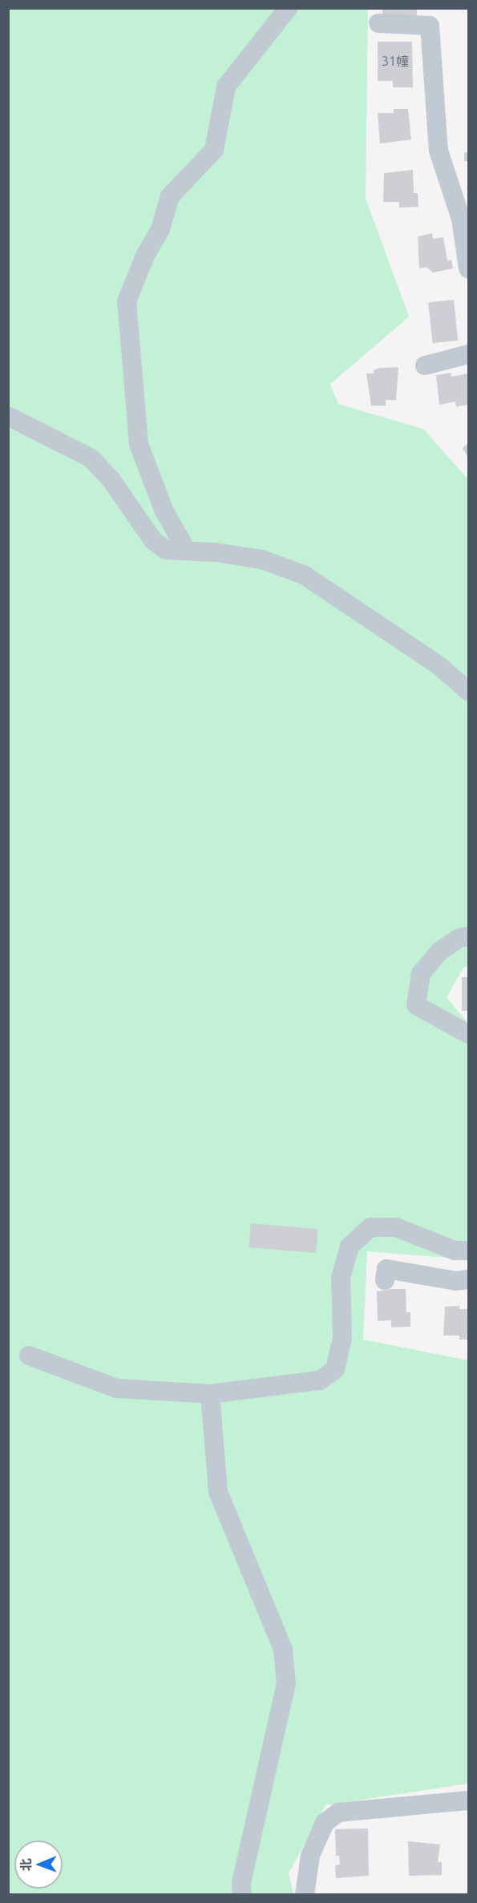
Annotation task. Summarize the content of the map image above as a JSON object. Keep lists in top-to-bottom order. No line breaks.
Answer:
{"house_numbers":["31幢"],"north":"left"}
